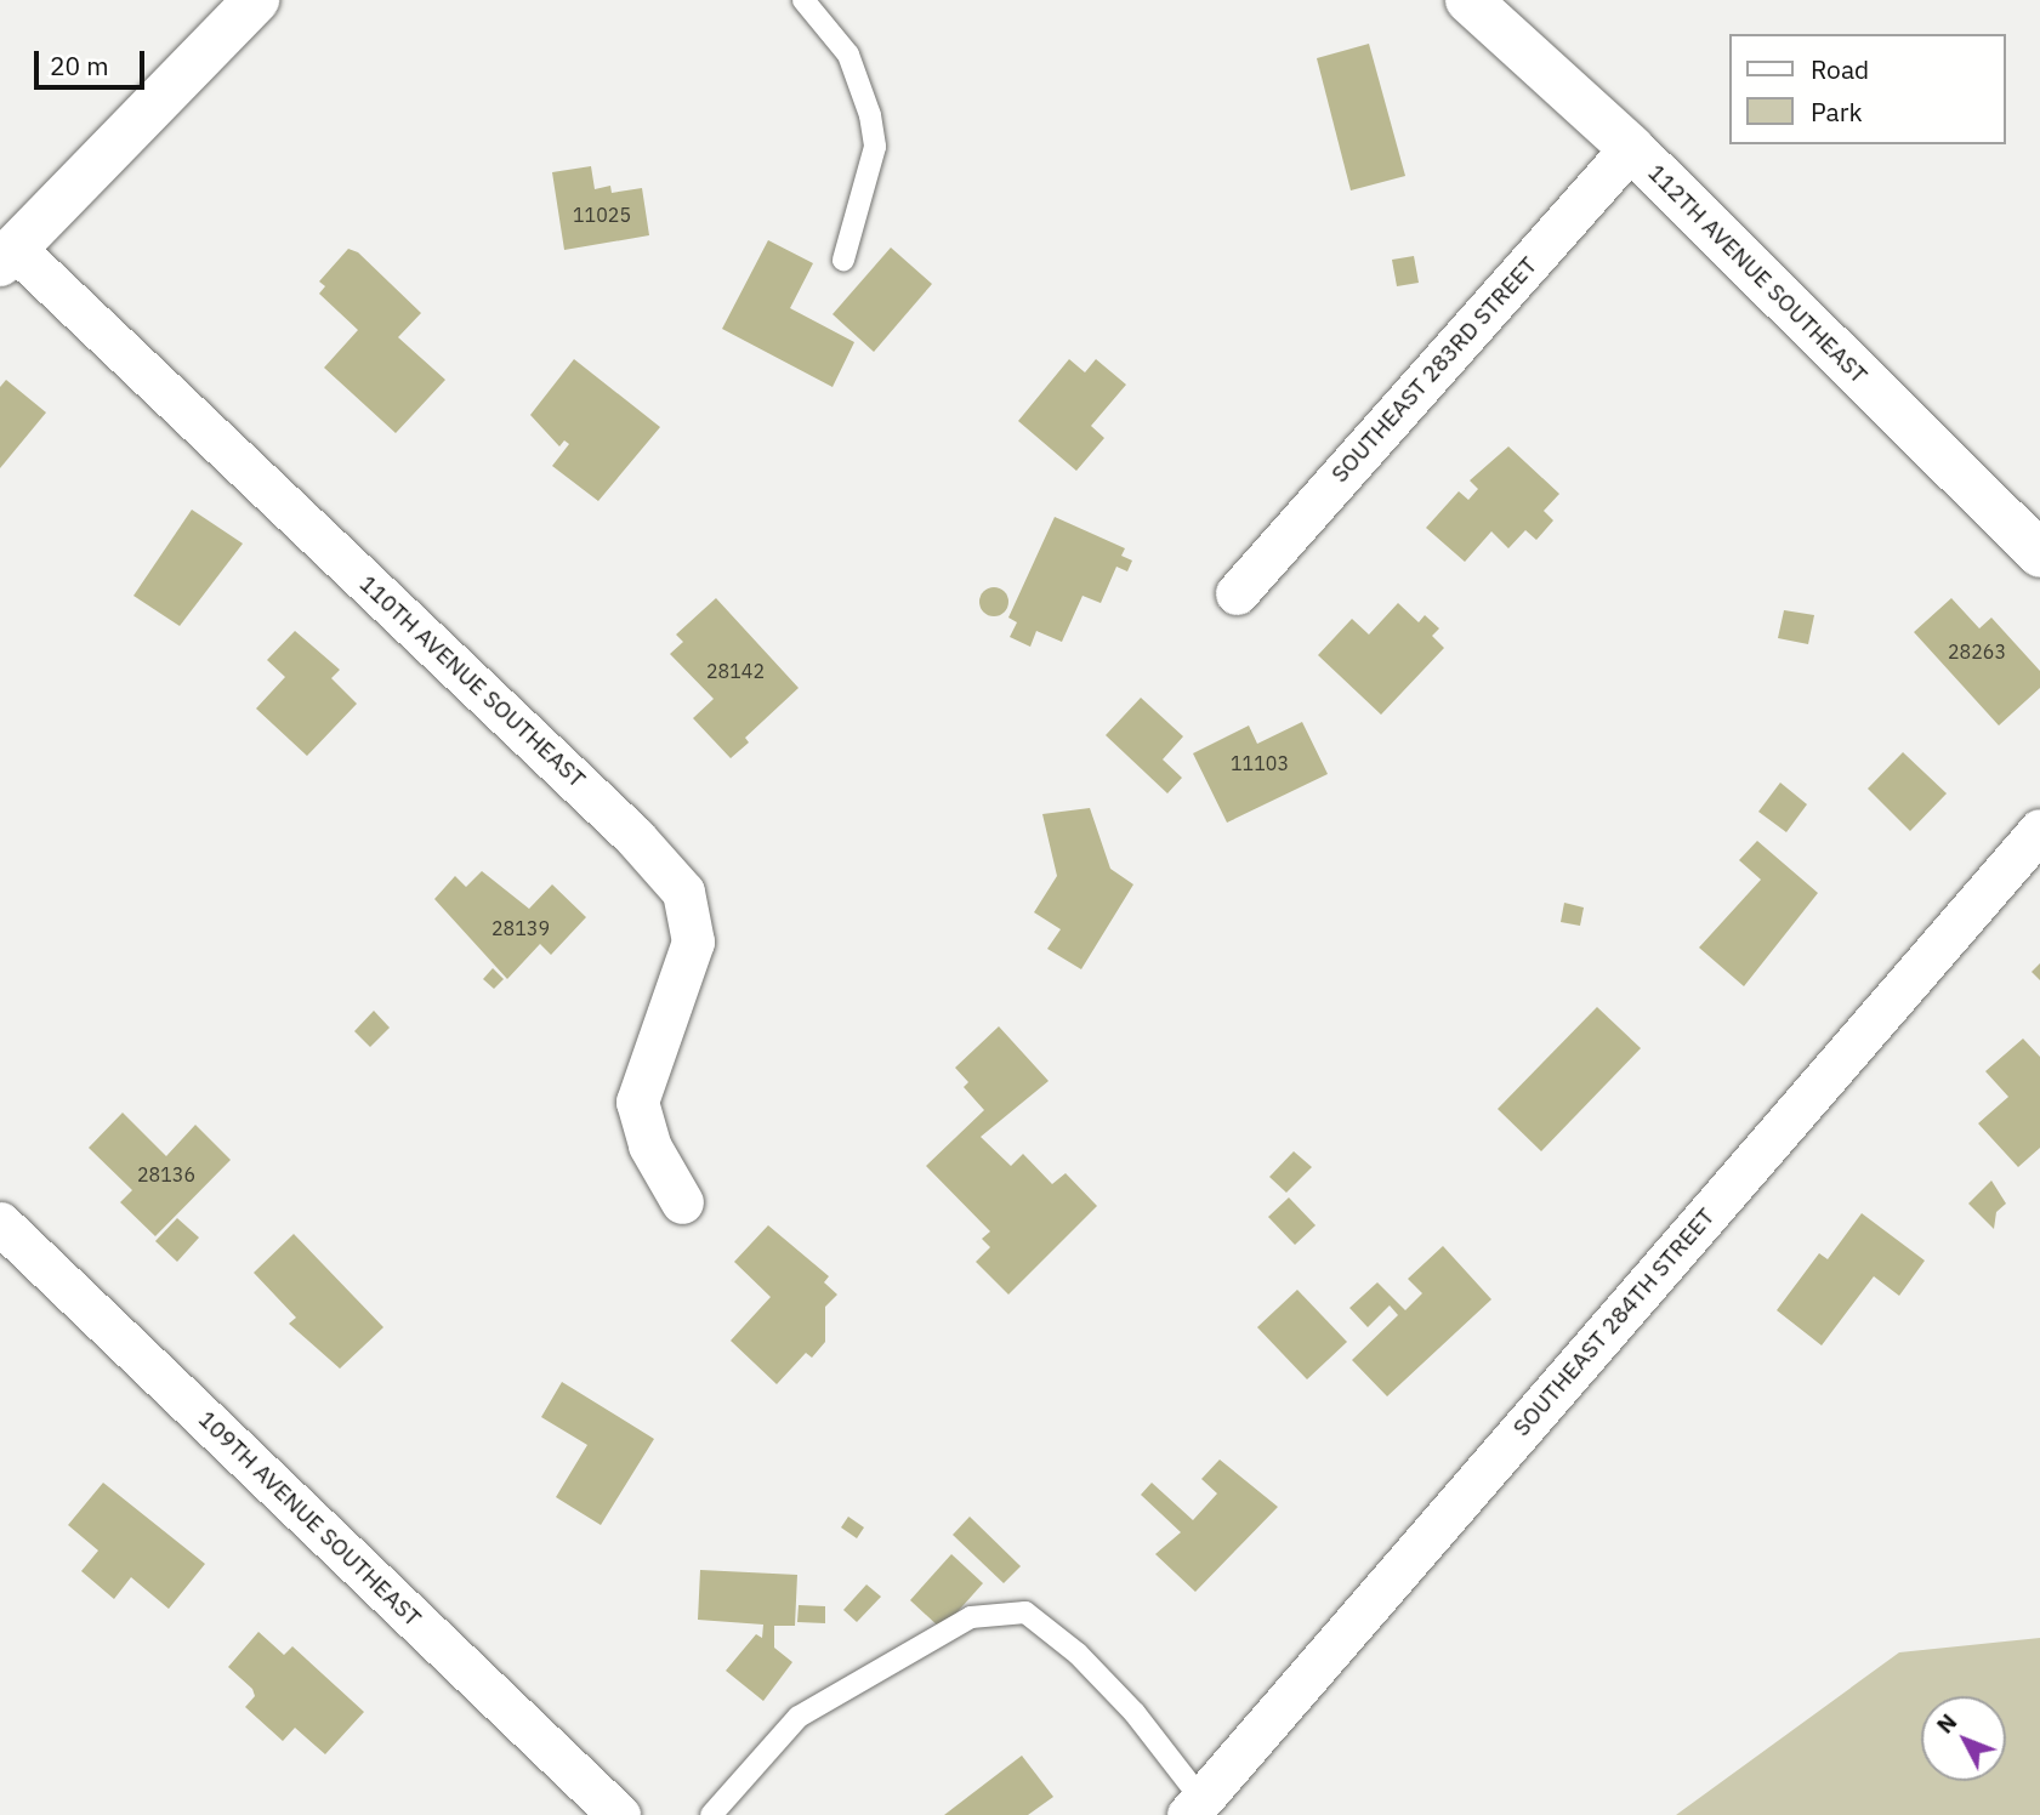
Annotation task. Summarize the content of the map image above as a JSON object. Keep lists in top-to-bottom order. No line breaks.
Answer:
{"streets":{"street":["112TH AVENUE SOUTHEAST","SOUTHEAST 283RD STREET","110TH AVENUE SOUTHEAST","SOUTHEAST 284TH STREET","109TH AVENUE SOUTHEAST"]},"crossings":[["112TH AVENUE SOUTHEAST","SOUTHEAST 283RD STREET"]],"house_numbers":["11025","28263","28142","11103","28139","28136"],"legend":["Road","Park"],"scale_bar":"20 m","north":"top left"}
